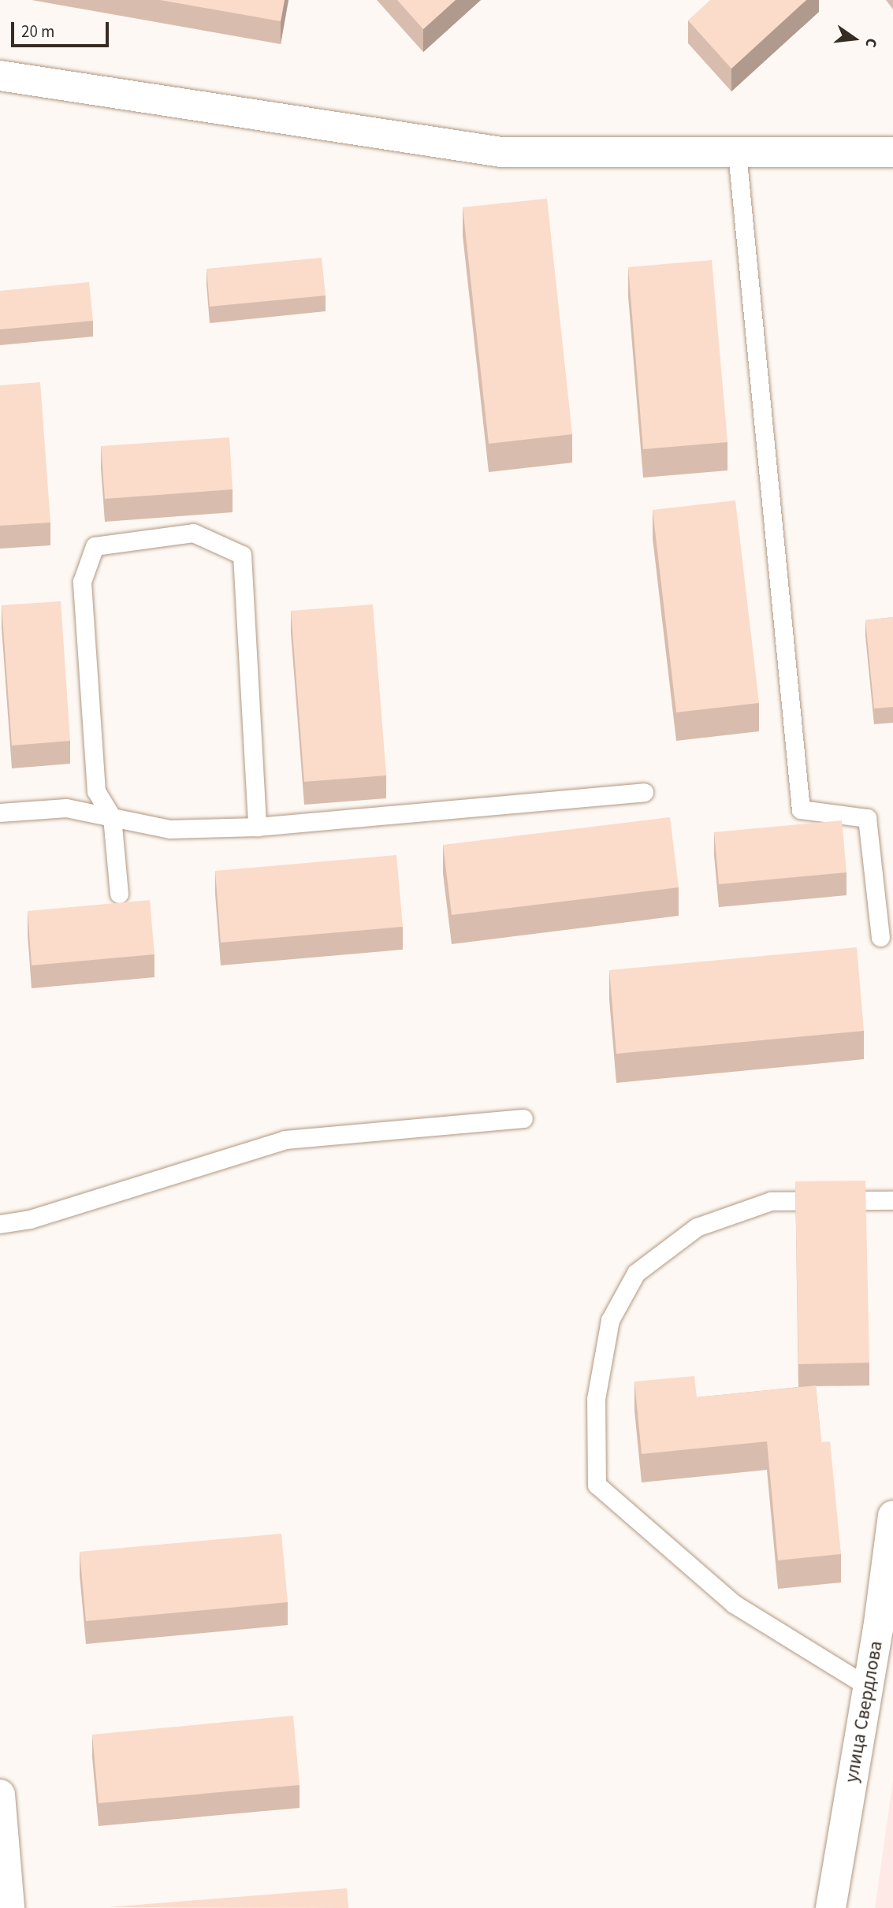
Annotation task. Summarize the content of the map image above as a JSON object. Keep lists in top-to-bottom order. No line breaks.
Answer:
{"streets":{"street":["улица Свердлова"]},"scale_bar":"20 m","north":"right"}
